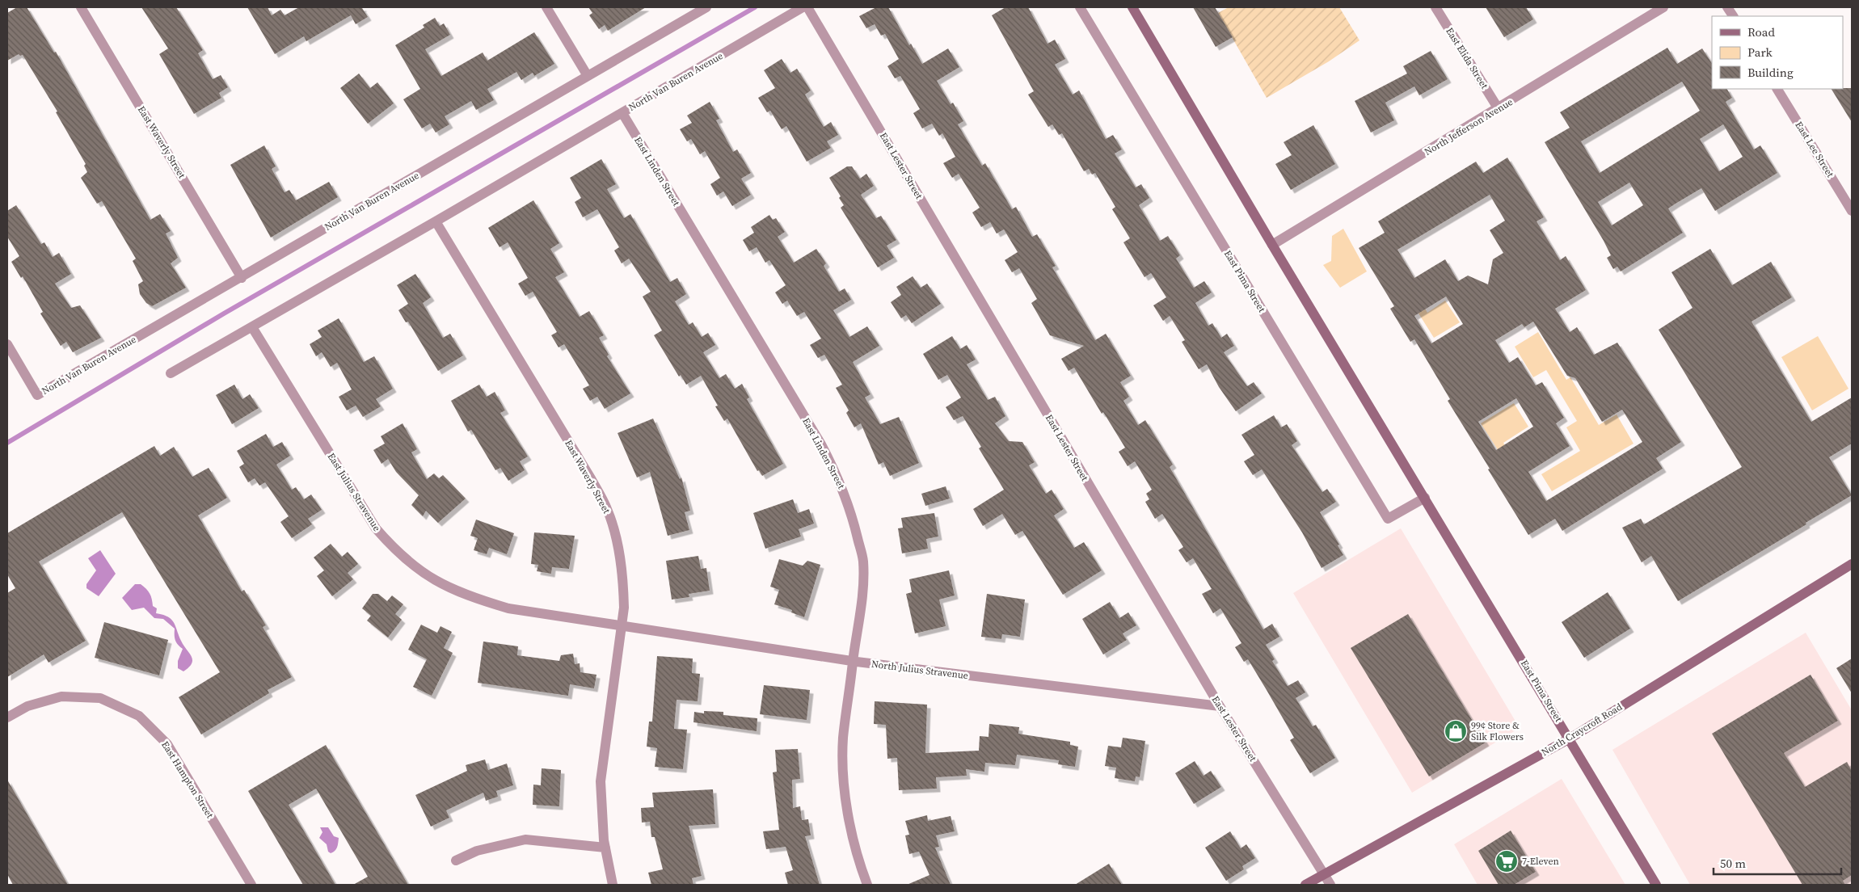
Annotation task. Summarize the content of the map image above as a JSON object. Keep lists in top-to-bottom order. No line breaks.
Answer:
{"streets":{"street":["East Elida Street","North Van Buren Avenue","North Jefferson Avenue","East Waverly Street","East Lee Street","East Lester Street","East Linden Street","East Pima Street","East Julius Stravenue","North Julius Stravenue","North Craycroft Road","East Hampton Street"]},"crossings":[["East Elida Street","North Jefferson Avenue"],["North Van Buren Avenue","East Waverly Street"],["North Van Buren Avenue","East Linden Street"],["North Van Buren Avenue","East Julius Stravenue"],["North Jefferson Avenue","East Pima Street"],["East Waverly Street","East Julius Stravenue"],["East Waverly Street","North Julius Stravenue"],["East Lester Street","North Julius Stravenue"],["East Lester Street","North Craycroft Road"],["East Linden Street","North Julius Stravenue"],["East Pima Street","North Craycroft Road"],["East Julius Stravenue","North Julius Stravenue"]],"places":{"shop":["99¢ Store & Silk Flowers"],"supermarket":["7-Eleven"]},"legend":["Road","Park","Building"],"scale_bar":"50 m"}
